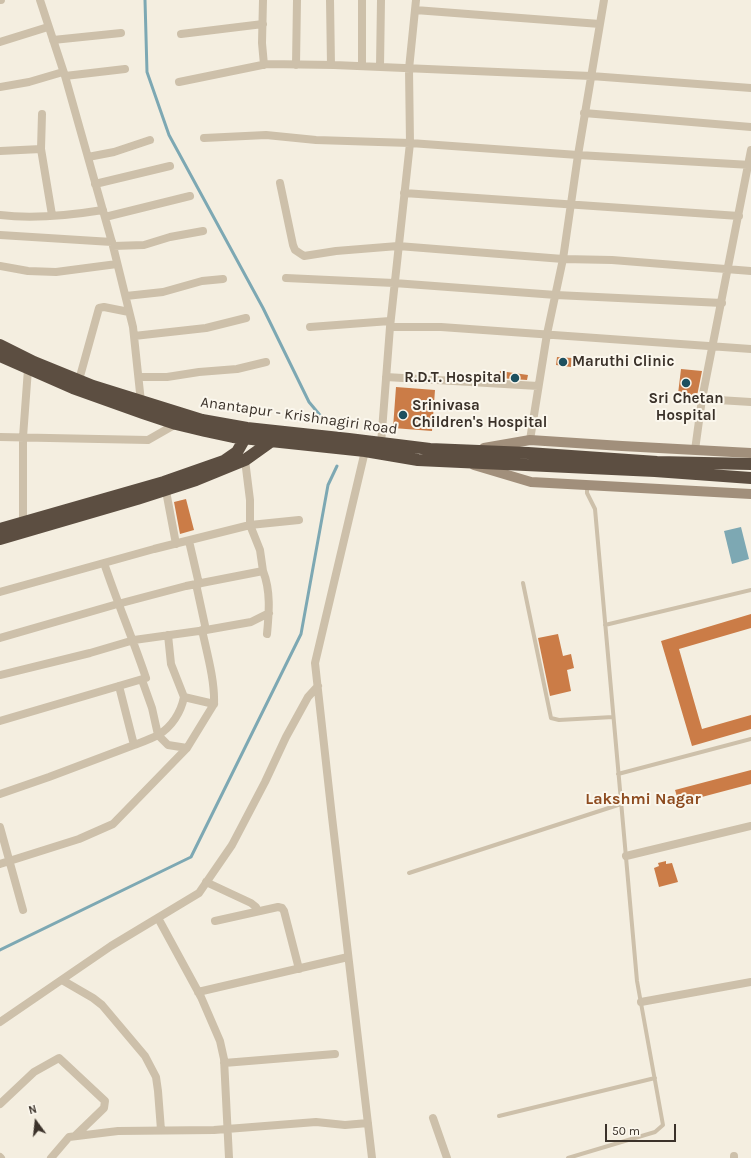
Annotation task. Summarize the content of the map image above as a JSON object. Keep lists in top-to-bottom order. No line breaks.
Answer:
{"streets":{"highway":["Anantapur - Krishnagiri Road"]},"districts":["Lakshmi Nagar"],"places":["Maruthi Clinic","R.D.T. Hospital","Sri Chetan Hospital","Srinivasa Children's Hospital"],"scale_bar":"50 m","north":"top"}
